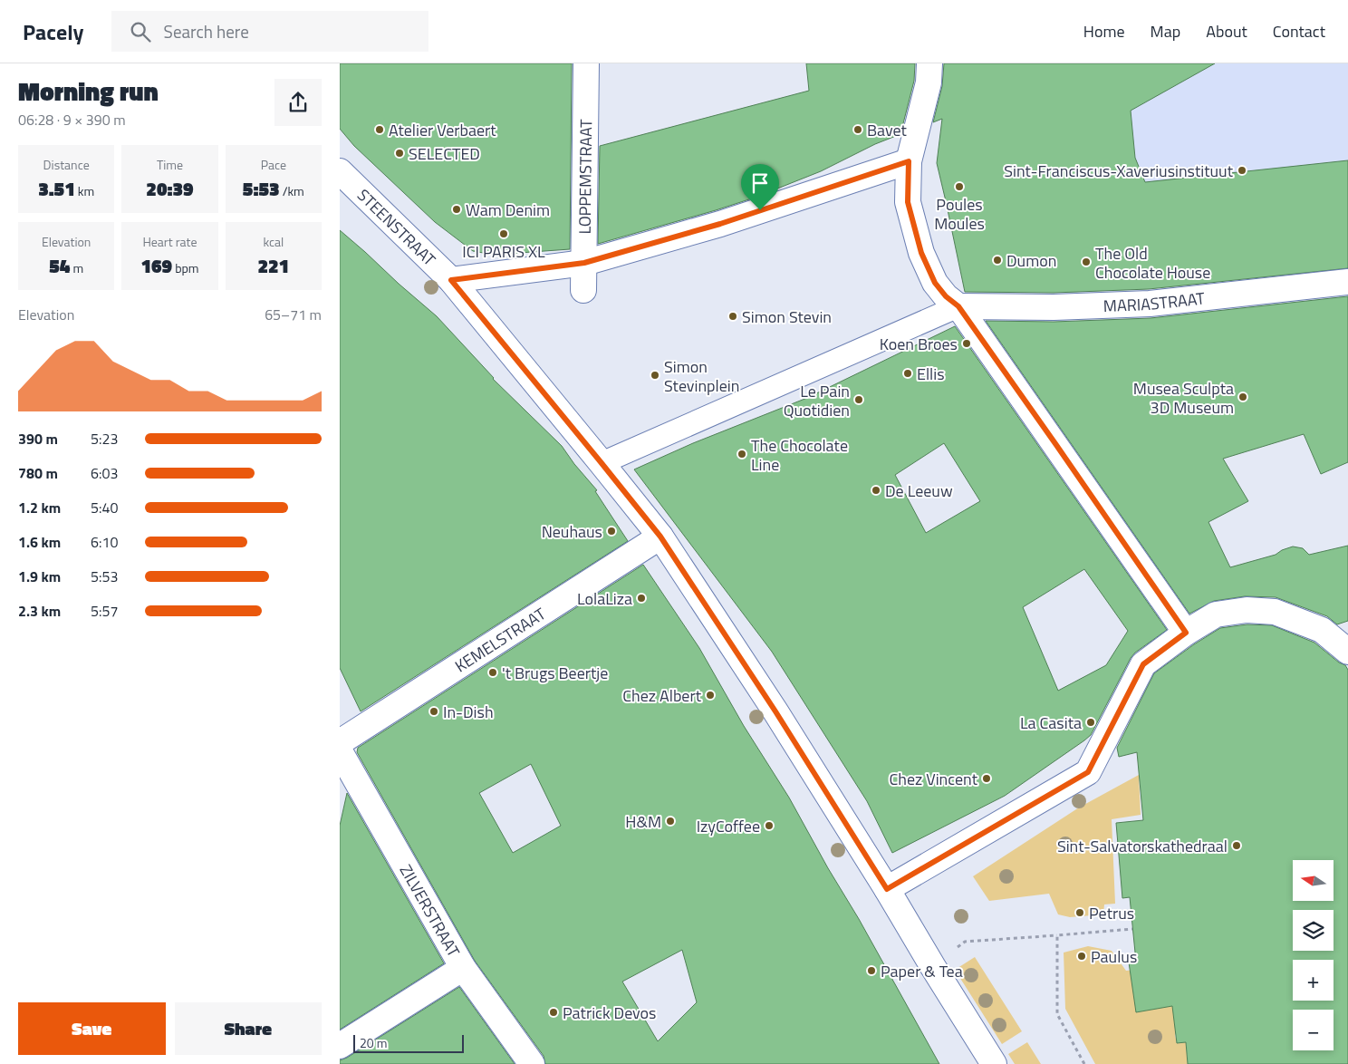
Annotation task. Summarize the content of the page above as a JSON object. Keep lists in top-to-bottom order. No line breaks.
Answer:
{"streets":{"street":["LOPPEMSTRAAT","STEENSTRAAT","MARIASTRAAT","KEMELSTRAAT","ZILVERSTRAAT"]},"crossings":[["STEENSTRAAT","KEMELSTRAAT"]],"places":["Atelier Verbaert","Bavet","SELECTED","Sint-Franciscus-Xaveriusinstituut","Poules Moules","Wam Denim","ICI PARIS XL","Dumon","The Old Chocolate House","Simon Stevin","Koen Broes","Ellis","Simon Stevinplein","Musea Sculpta 3D Museum","Le Pain Quotidien","The Chocolate Line","De Leeuw","Neuhaus","LolaLiza","'t Brugs Beertje","Chez Albert","In-Dish","La Casita","Chez Vincent","H&M","IzyCoffee","Sint-Salvatorskathedraal","Petrus","Paulus","Paper & Tea","Patrick Devos"],"scale_bar":"20 m","north":"left","page":{"header":"Pacely","search":"Search here","nav":["Home","Map","About","Contact"],"heading":["Morning run","06:28 · 9 × 390 m"],"stats":[["Distance","3.51 km"],["Time","20:39"],["Pace","5:53 /km"],["Elevation","54 m"],["Heart rate","169 bpm"],["kcal","221"]],"chart":["Elevation","65–71 m"],"list":[{"name":"390 m","note":"5:23"},{"name":"780 m","note":"6:03"},{"name":"1.2 km","note":"5:40"},{"name":"1.6 km","note":"6:10"},{"name":"1.9 km","note":"5:53"},{"name":"2.3 km","note":"5:57"}],"map_buttons":["+","−"],"buttons":["Save","Share"],"scale":"20 m"}}
